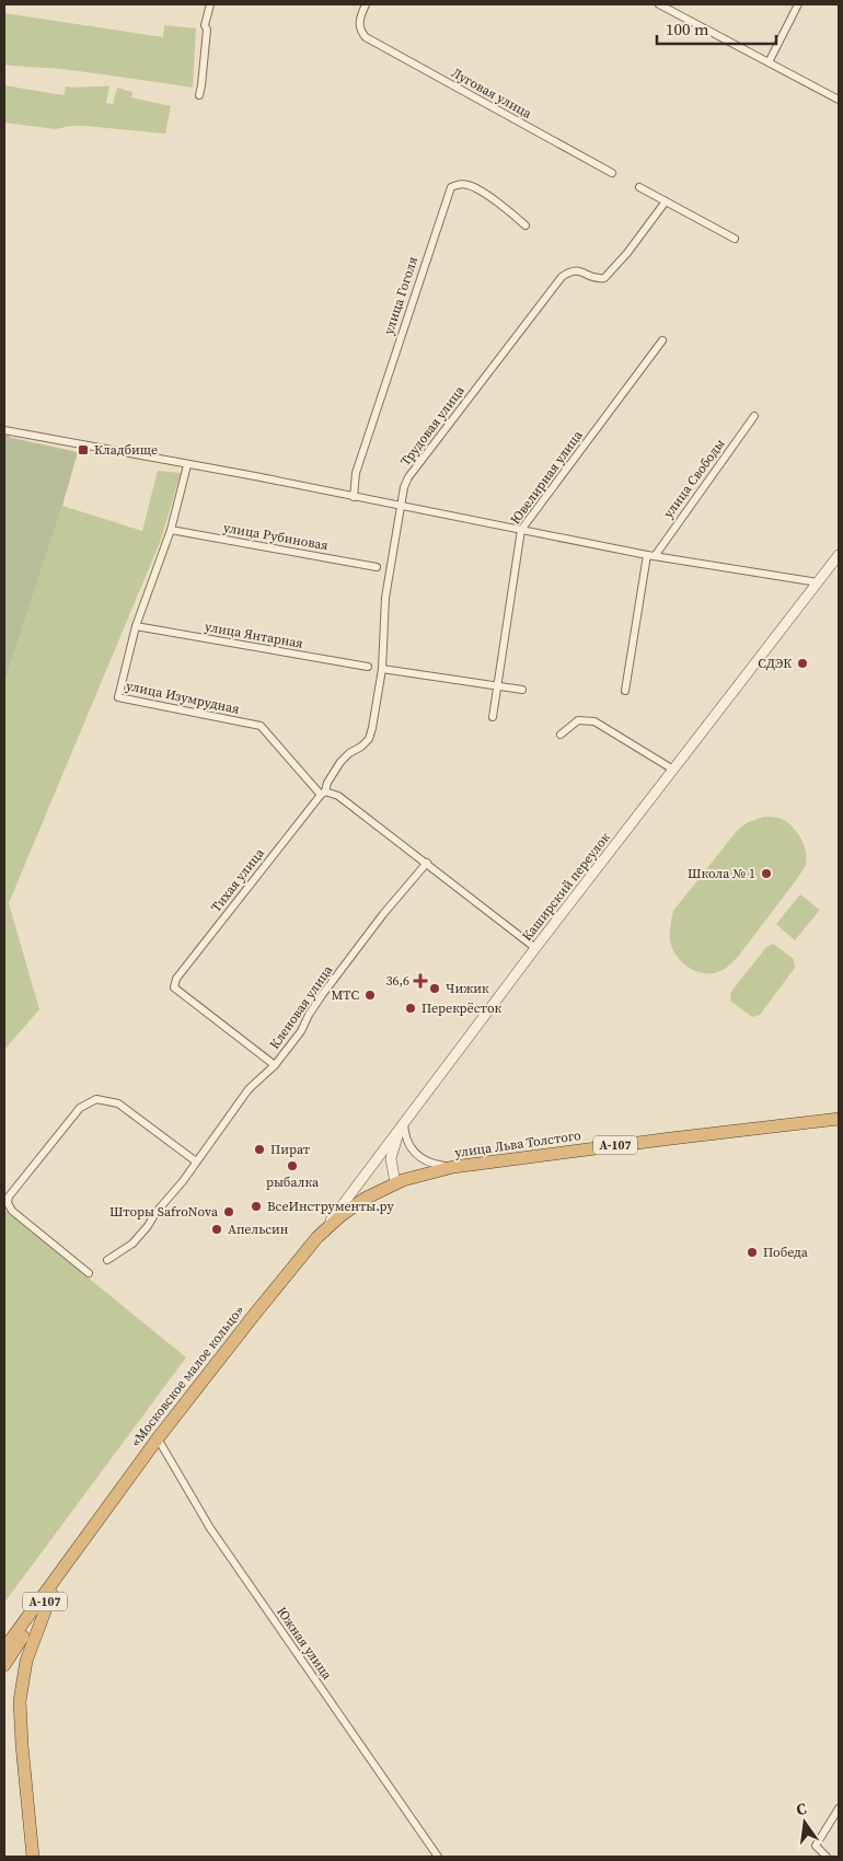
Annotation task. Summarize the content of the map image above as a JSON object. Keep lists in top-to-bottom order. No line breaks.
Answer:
{"streets":{"highway":["улица Льва Толстого","А-107","«Московское малое кольцо»"],"main road":["Каширский переулок"],"street":["Луговая улица","улица Гоголя","Трудовая улица","Ювелирная улица","улица Свободы","улица Рубиновая","улица Янтарная","улица Изумрудная","Тихая улица","Кленовая улица","Южная улица"]},"crossings":[["Трудовая улица","Тихая улица"],["улица Рубиновая","улица Изумрудная"],["улица Янтарная","улица Изумрудная"],["улица Изумрудная","Тихая улица"],["Тихая улица","Кленовая улица"],["Каширский переулок","улица Льва Толстого"],["Каширский переулок","«Московское малое кольцо»"],["улица Льва Толстого","«Московское малое кольцо»"],["«Московское малое кольцо»","Южная улица"]],"places":{"transit":["Кладбище"],"other":["СДЭК","Школа № 1","Чижик","МТС","Перекрёсток","Пират","рыбалка","ВсеИнструменты.ру","Шторы SafroNova","Апельсин","Победа"],"health":["36,6"]},"scale_bar":"100 m","north":"top"}
